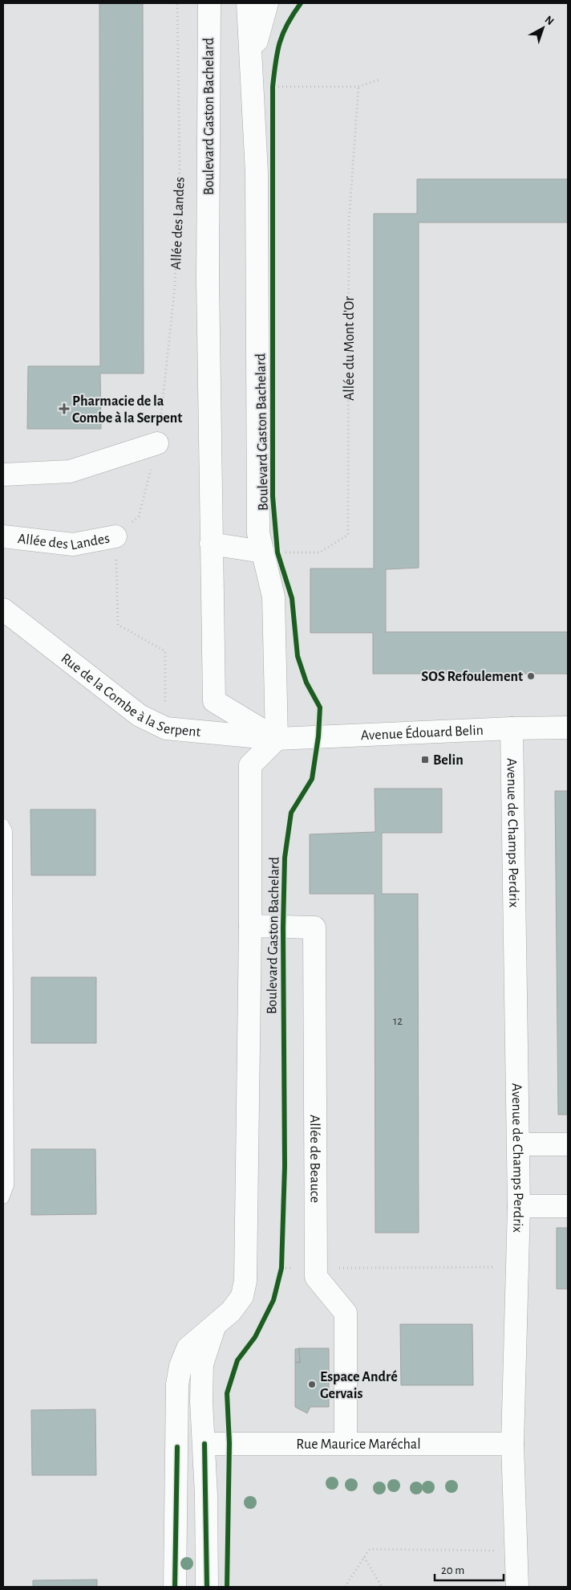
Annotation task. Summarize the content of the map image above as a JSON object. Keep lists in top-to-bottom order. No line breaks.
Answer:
{"streets":{"street":["Boulevard Gaston Bachelard","Allée des Landes","Rue de la Combe à la Serpent","Avenue Édouard Belin","Avenue de Champs Perdrix","Allée de Beauce","Rue Maurice Maréchal"],"path":["Allée du Mont d'Or"]},"crossings":[["Boulevard Gaston Bachelard","Rue de la Combe à la Serpent"],["Boulevard Gaston Bachelard","Avenue Édouard Belin"],["Boulevard Gaston Bachelard","Allée de Beauce"],["Boulevard Gaston Bachelard","Rue Maurice Maréchal"],["Rue de la Combe à la Serpent","Avenue Édouard Belin"],["Avenue Édouard Belin","Avenue de Champs Perdrix"],["Avenue de Champs Perdrix","Rue Maurice Maréchal"],["Allée de Beauce","Rue Maurice Maréchal"]],"places":{"health":["Pharmacie de la Combe à la Serpent"],"other":["SOS Refoulement","Espace André Gervais"],"transit":["Belin"]},"house_numbers":["12"],"scale_bar":"20 m","north":"top right"}
